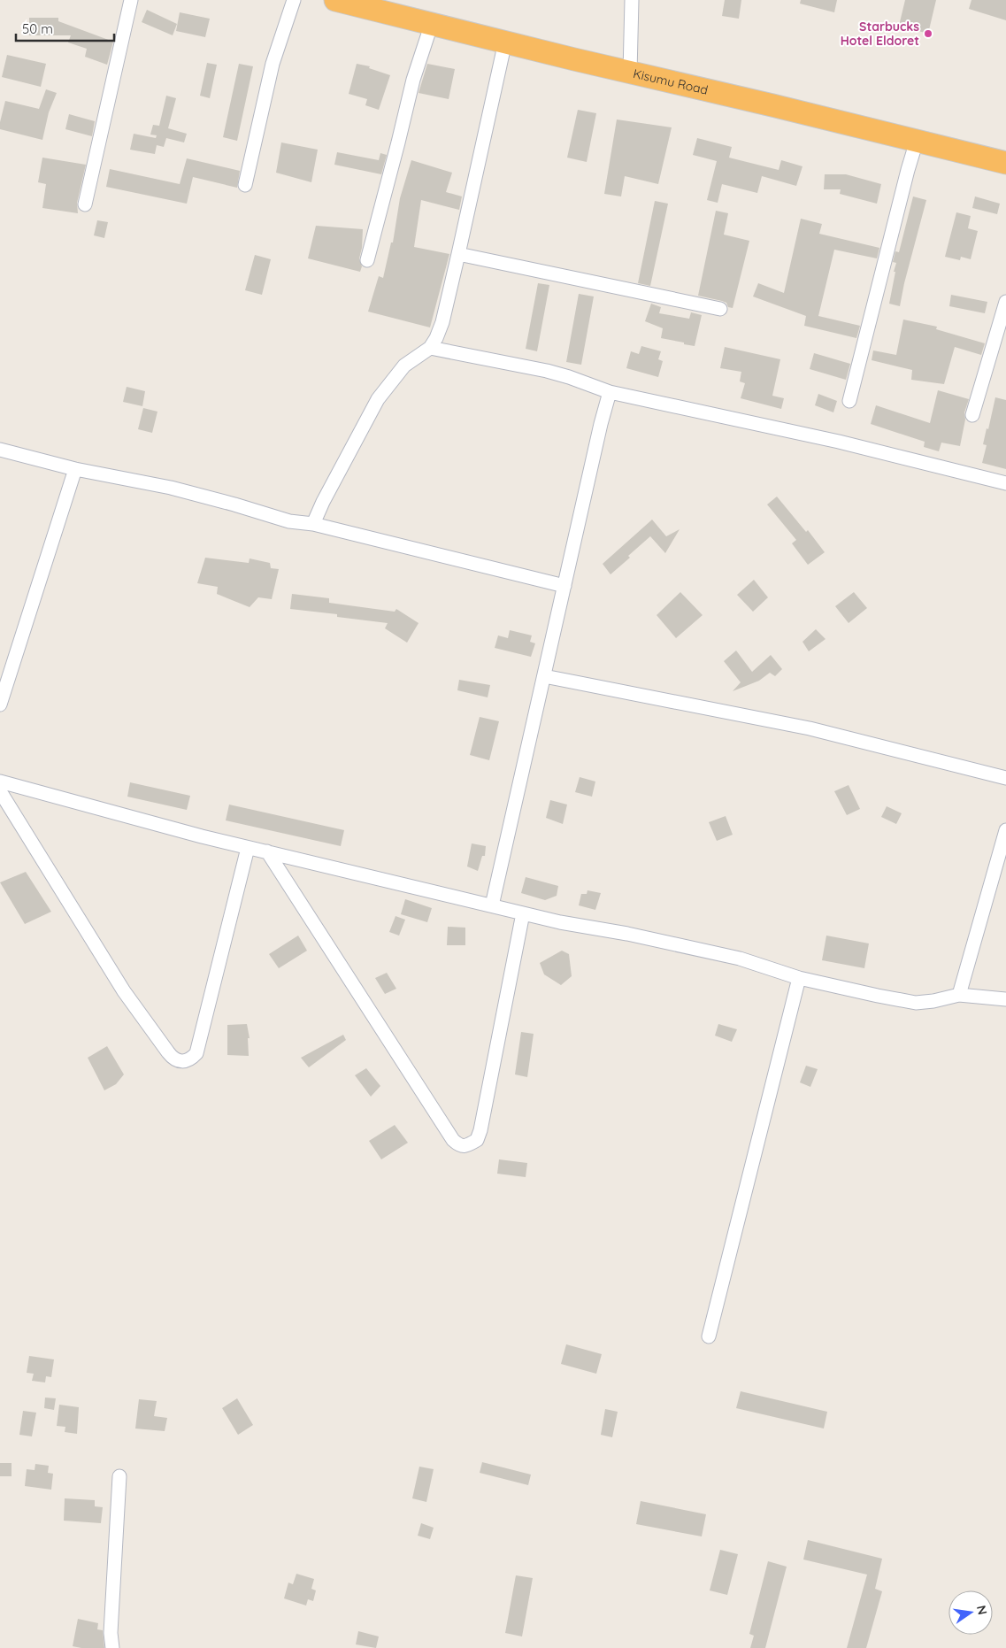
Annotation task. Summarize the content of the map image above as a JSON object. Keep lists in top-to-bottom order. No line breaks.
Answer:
{"streets":{"highway":["Kisumu Road"]},"places":["Starbucks Hotel Eldoret"],"scale_bar":"50 m","north":"right"}
